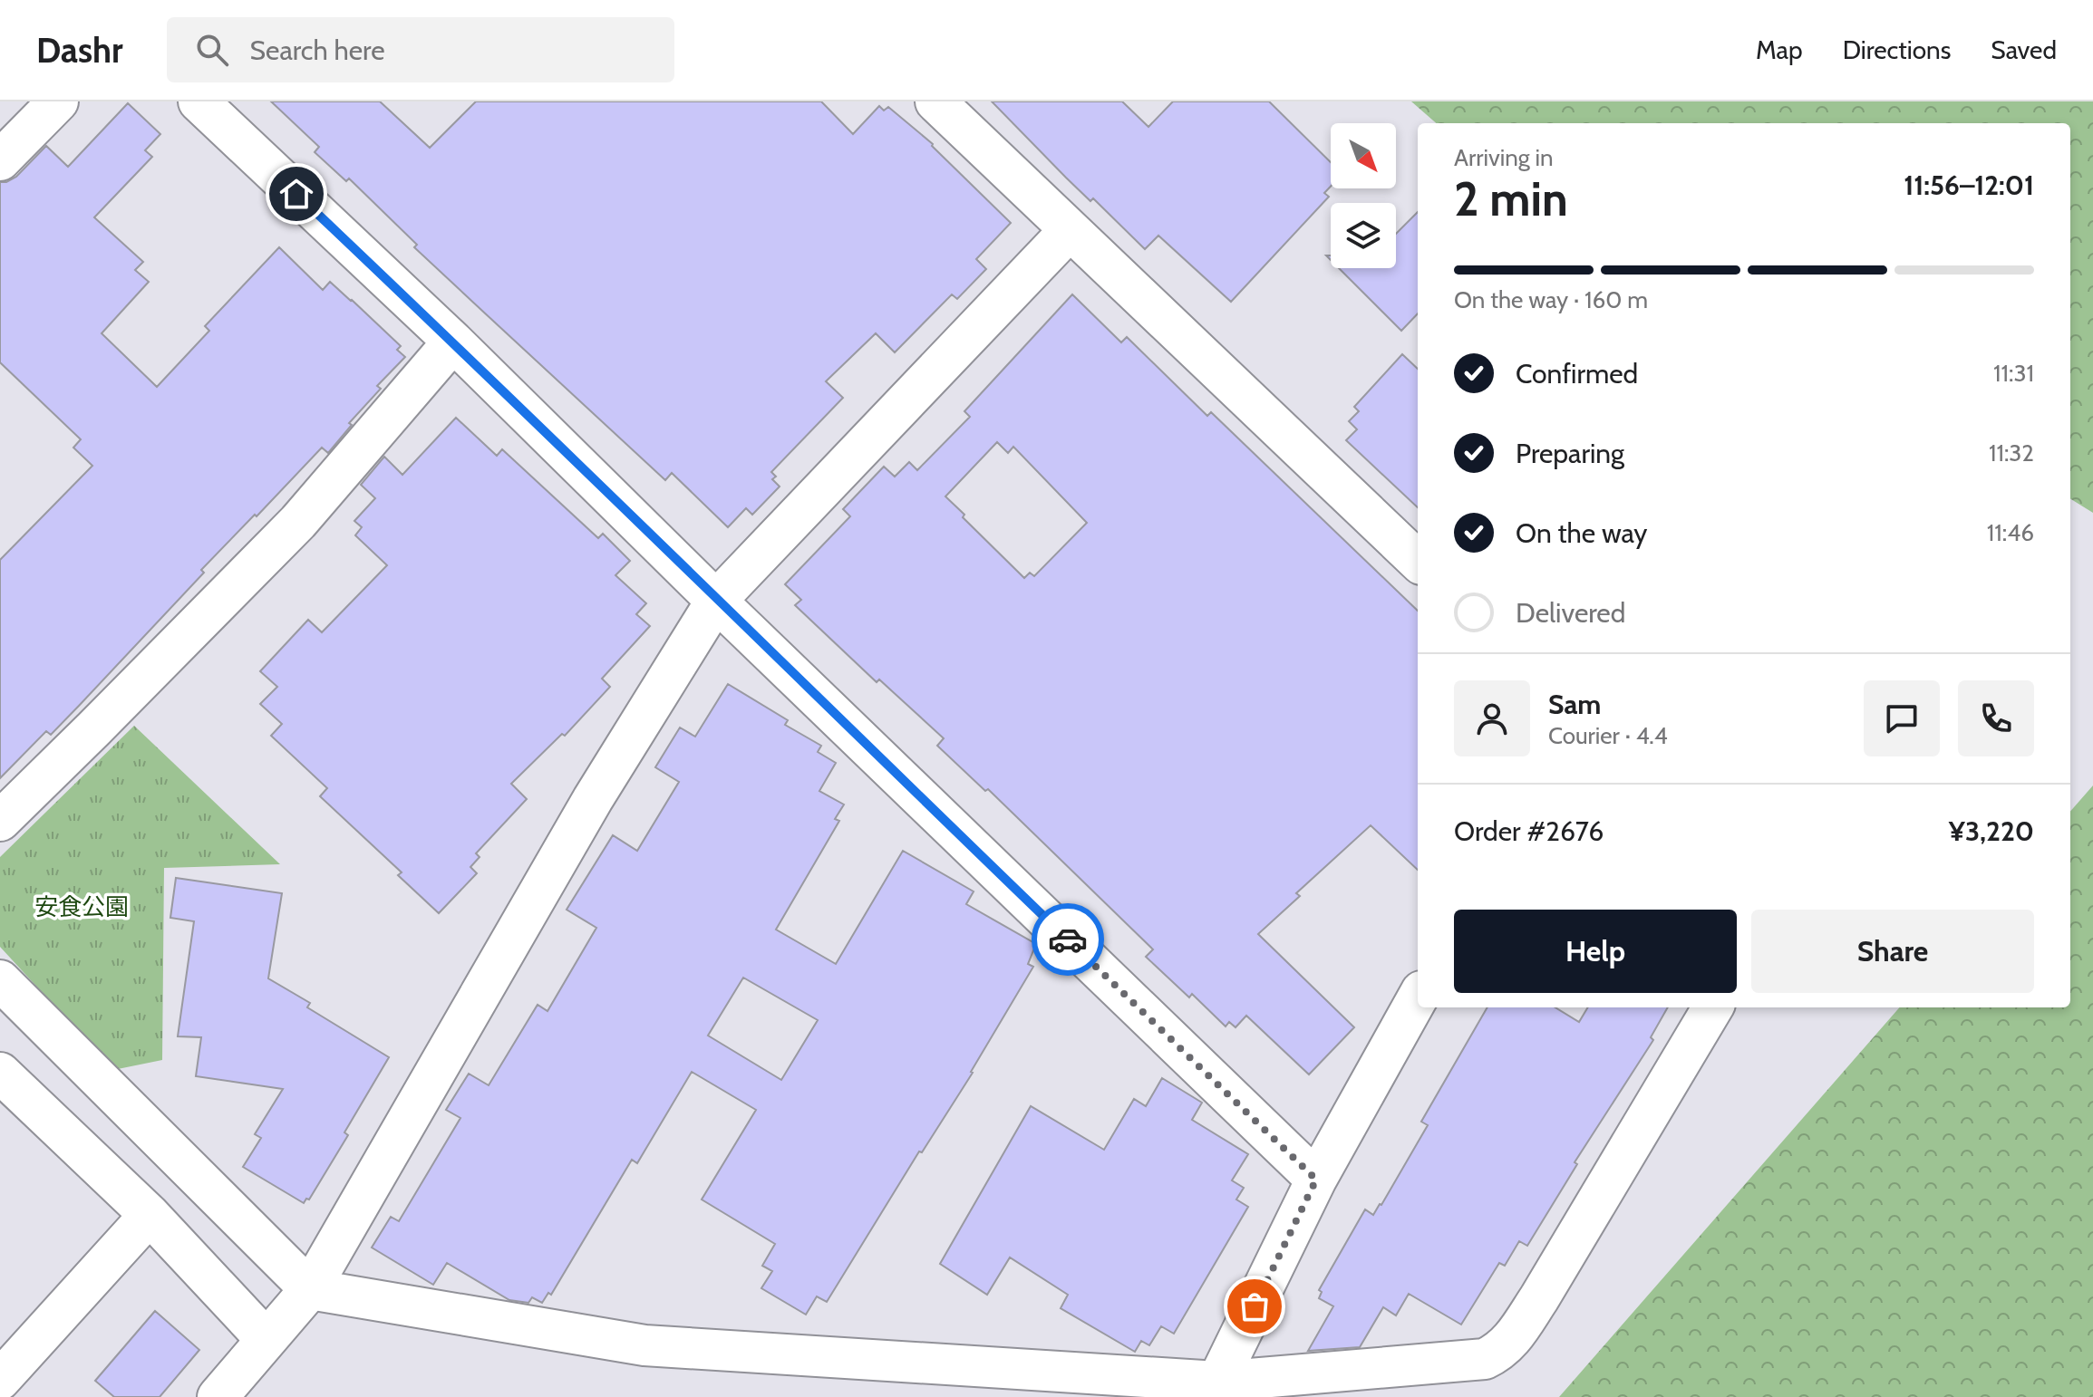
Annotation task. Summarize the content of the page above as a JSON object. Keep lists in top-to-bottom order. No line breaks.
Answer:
{"parks":["安食公園"],"north":"bottom right","page":{"header":"Dashr","search":"Search here","nav":["Map","Directions","Saved"],"heading":["2 min","Arriving in","11:56–12:01"],"panel":["Sam","Courier · 4.4","Order #2676","¥3,220"],"bar":"On the way · 160 m","list":[["Confirmed","11:31"],["Preparing","11:32"],["On the way","11:46"],"Delivered"],"buttons":["Help","Share"]}}
